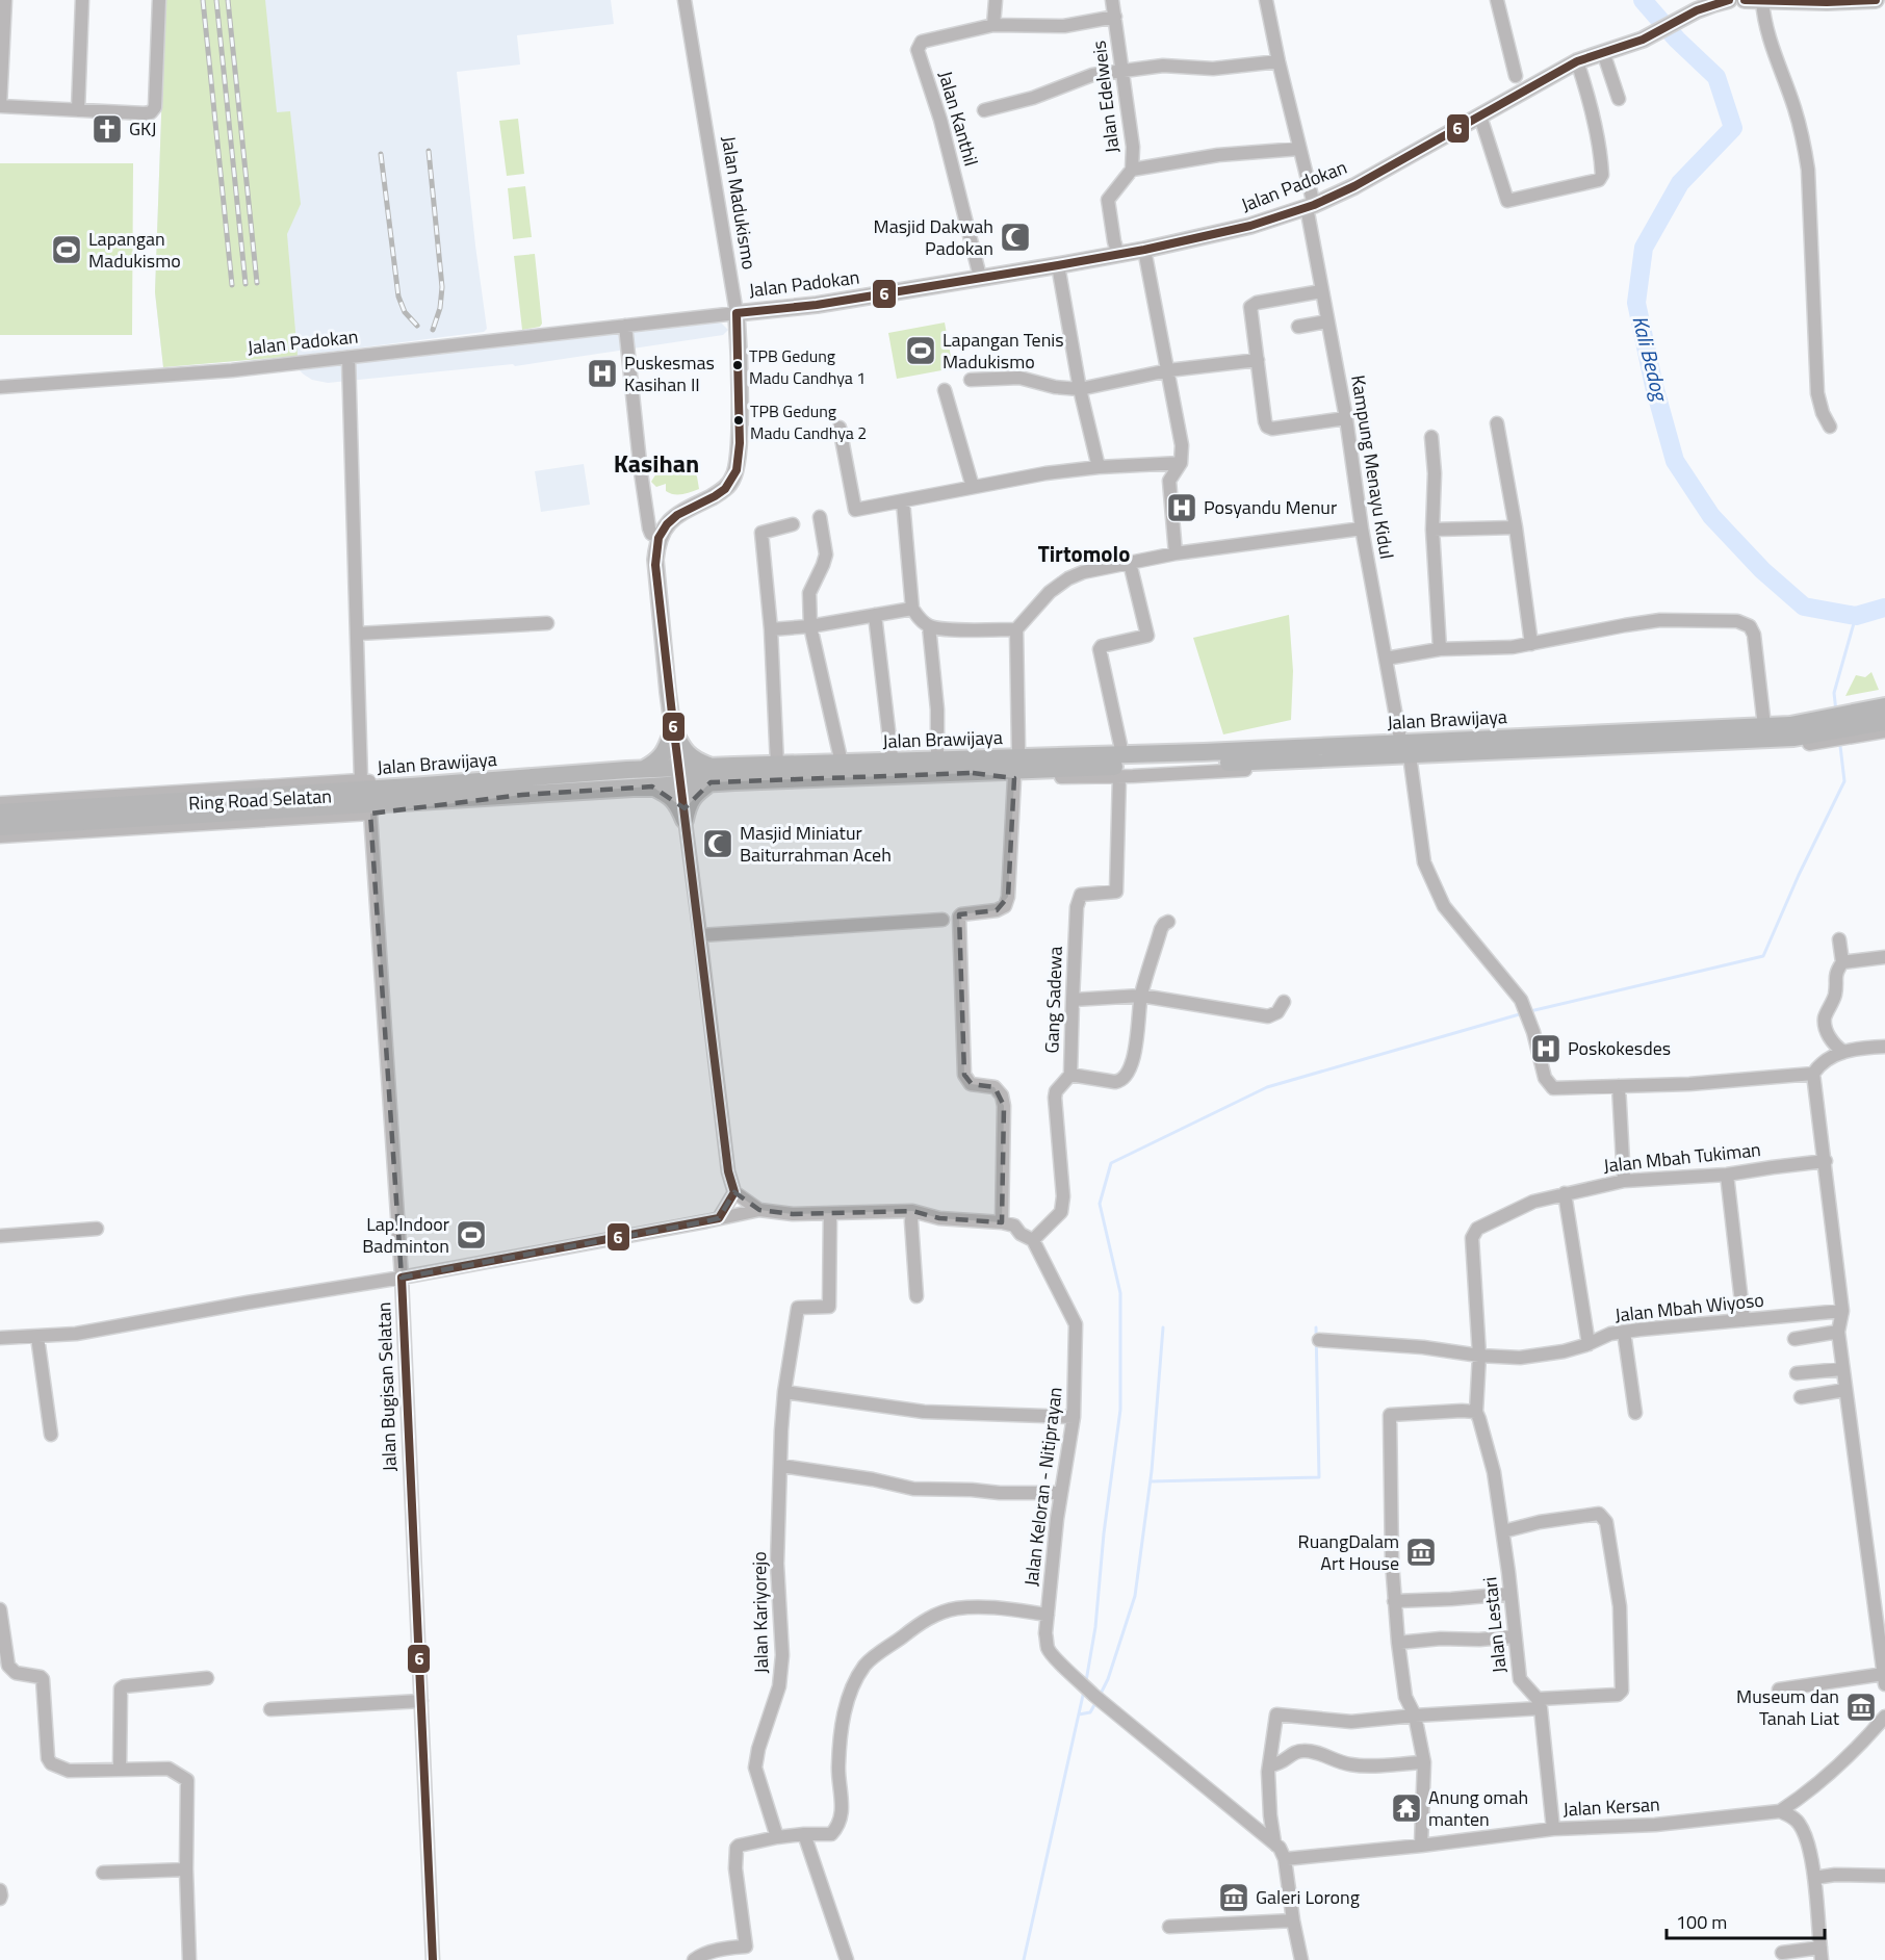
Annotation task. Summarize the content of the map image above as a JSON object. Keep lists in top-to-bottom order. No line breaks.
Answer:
{"streets":{"highway":["Jalan Brawijaya","Ring Road Selatan"],"main road":["Jalan Padokan","Jalan Madukismo"],"street":["Jalan Edelweis","Jalan Kanthil","Kampung Menayu Kidul","Gang Sadewa","Jalan Mbah Tukiman","Jalan Mbah Wiyoso","Jalan Bugisan Selatan","Jalan Keloran - Nitiprayan","Jalan Kariyorejo","Jalan Lestari","Jalan Kersan"]},"crossings":[["Jalan Edelweis","Jalan Kanthil"],["Jalan Edelweis","Jalan Padokan"],["Jalan Kanthil","Jalan Padokan"],["Jalan Padokan","Jalan Madukismo"],["Jalan Padokan","Kampung Menayu Kidul"],["Jalan Brawijaya","Ring Road Selatan"],["Ring Road Selatan","Jalan Bugisan Selatan"],["Gang Sadewa","Jalan Keloran - Nitiprayan"],["Jalan Mbah Tukiman","Jalan Mbah Wiyoso"],["Jalan Keloran - Nitiprayan","Jalan Kersan"]],"districts":["Kasihan","Tirtomolo"],"water":["Kali Bedog"],"places":{"church":["GKJ"],"mosque":["Masjid Dakwah Padokan","Masjid Miniatur Baiturrahman Aceh"],"sports":["Lapangan Madukismo","Lapangan Tenis Madukismo","Lap.Indoor Badminton"],"other":["TPB Gedung Madu Candhya 1","TPB Gedung Madu Candhya 2"],"hospital":["Puskesmas Kasihan II","Posyandu Menur","Poskokesdes"],"museum":["RuangDalam Art House","Museum dan Tanah Liat","Galeri Lorong"],"temple":["Anung omah manten"]},"lines":["transit line 6"],"scale_bar":"100 m"}
